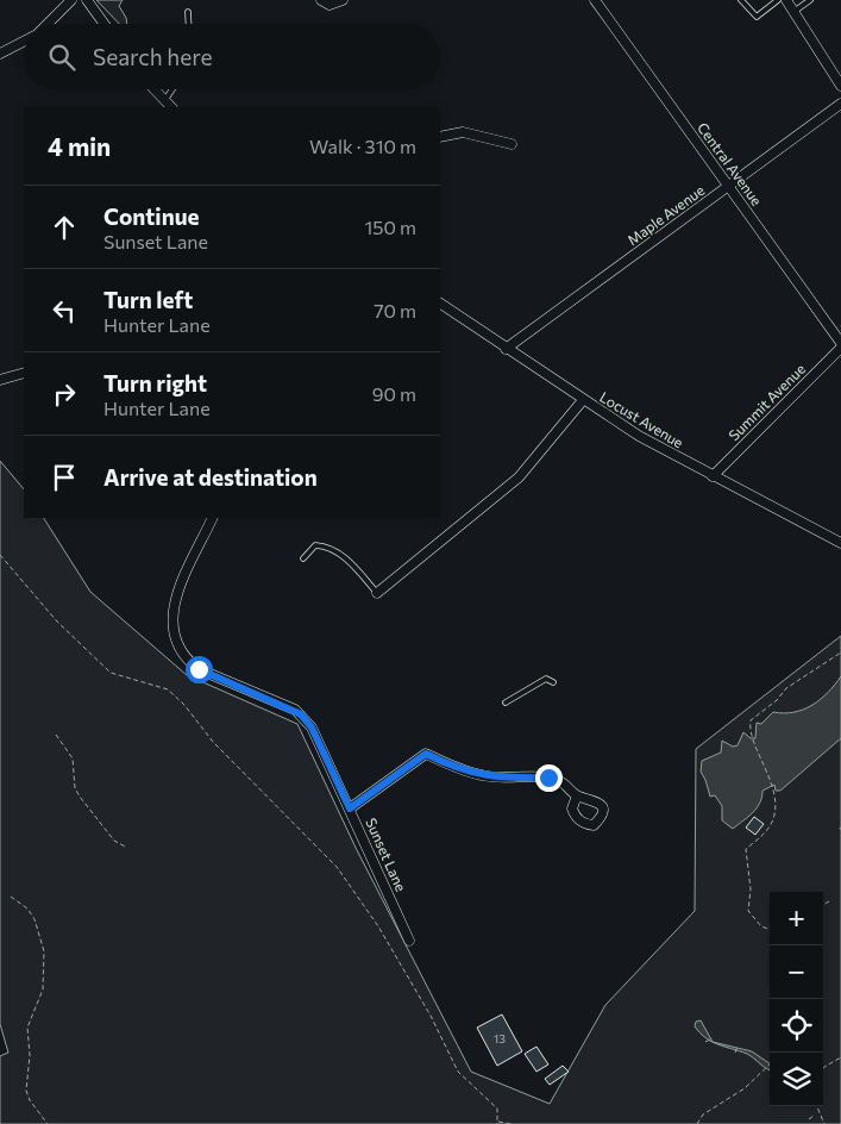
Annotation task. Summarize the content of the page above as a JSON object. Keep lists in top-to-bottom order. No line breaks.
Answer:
{"streets":{"street":["Central Avenue","Maple Avenue","Summit Avenue","Locust Avenue","Sunset Lane"]},"crossings":[["Central Avenue","Maple Avenue"],["Maple Avenue","Locust Avenue"],["Summit Avenue","Locust Avenue"]],"house_numbers":["13"],"page":{"search":"Search here","heading":["4 min","Walk · 310 m"],"list":[["Continue","Sunset Lane","150 m"],["Turn left","Hunter Lane","70 m"],["Turn right","Hunter Lane","90 m"],"Arrive at destination"],"map_buttons":["+","−"]}}
